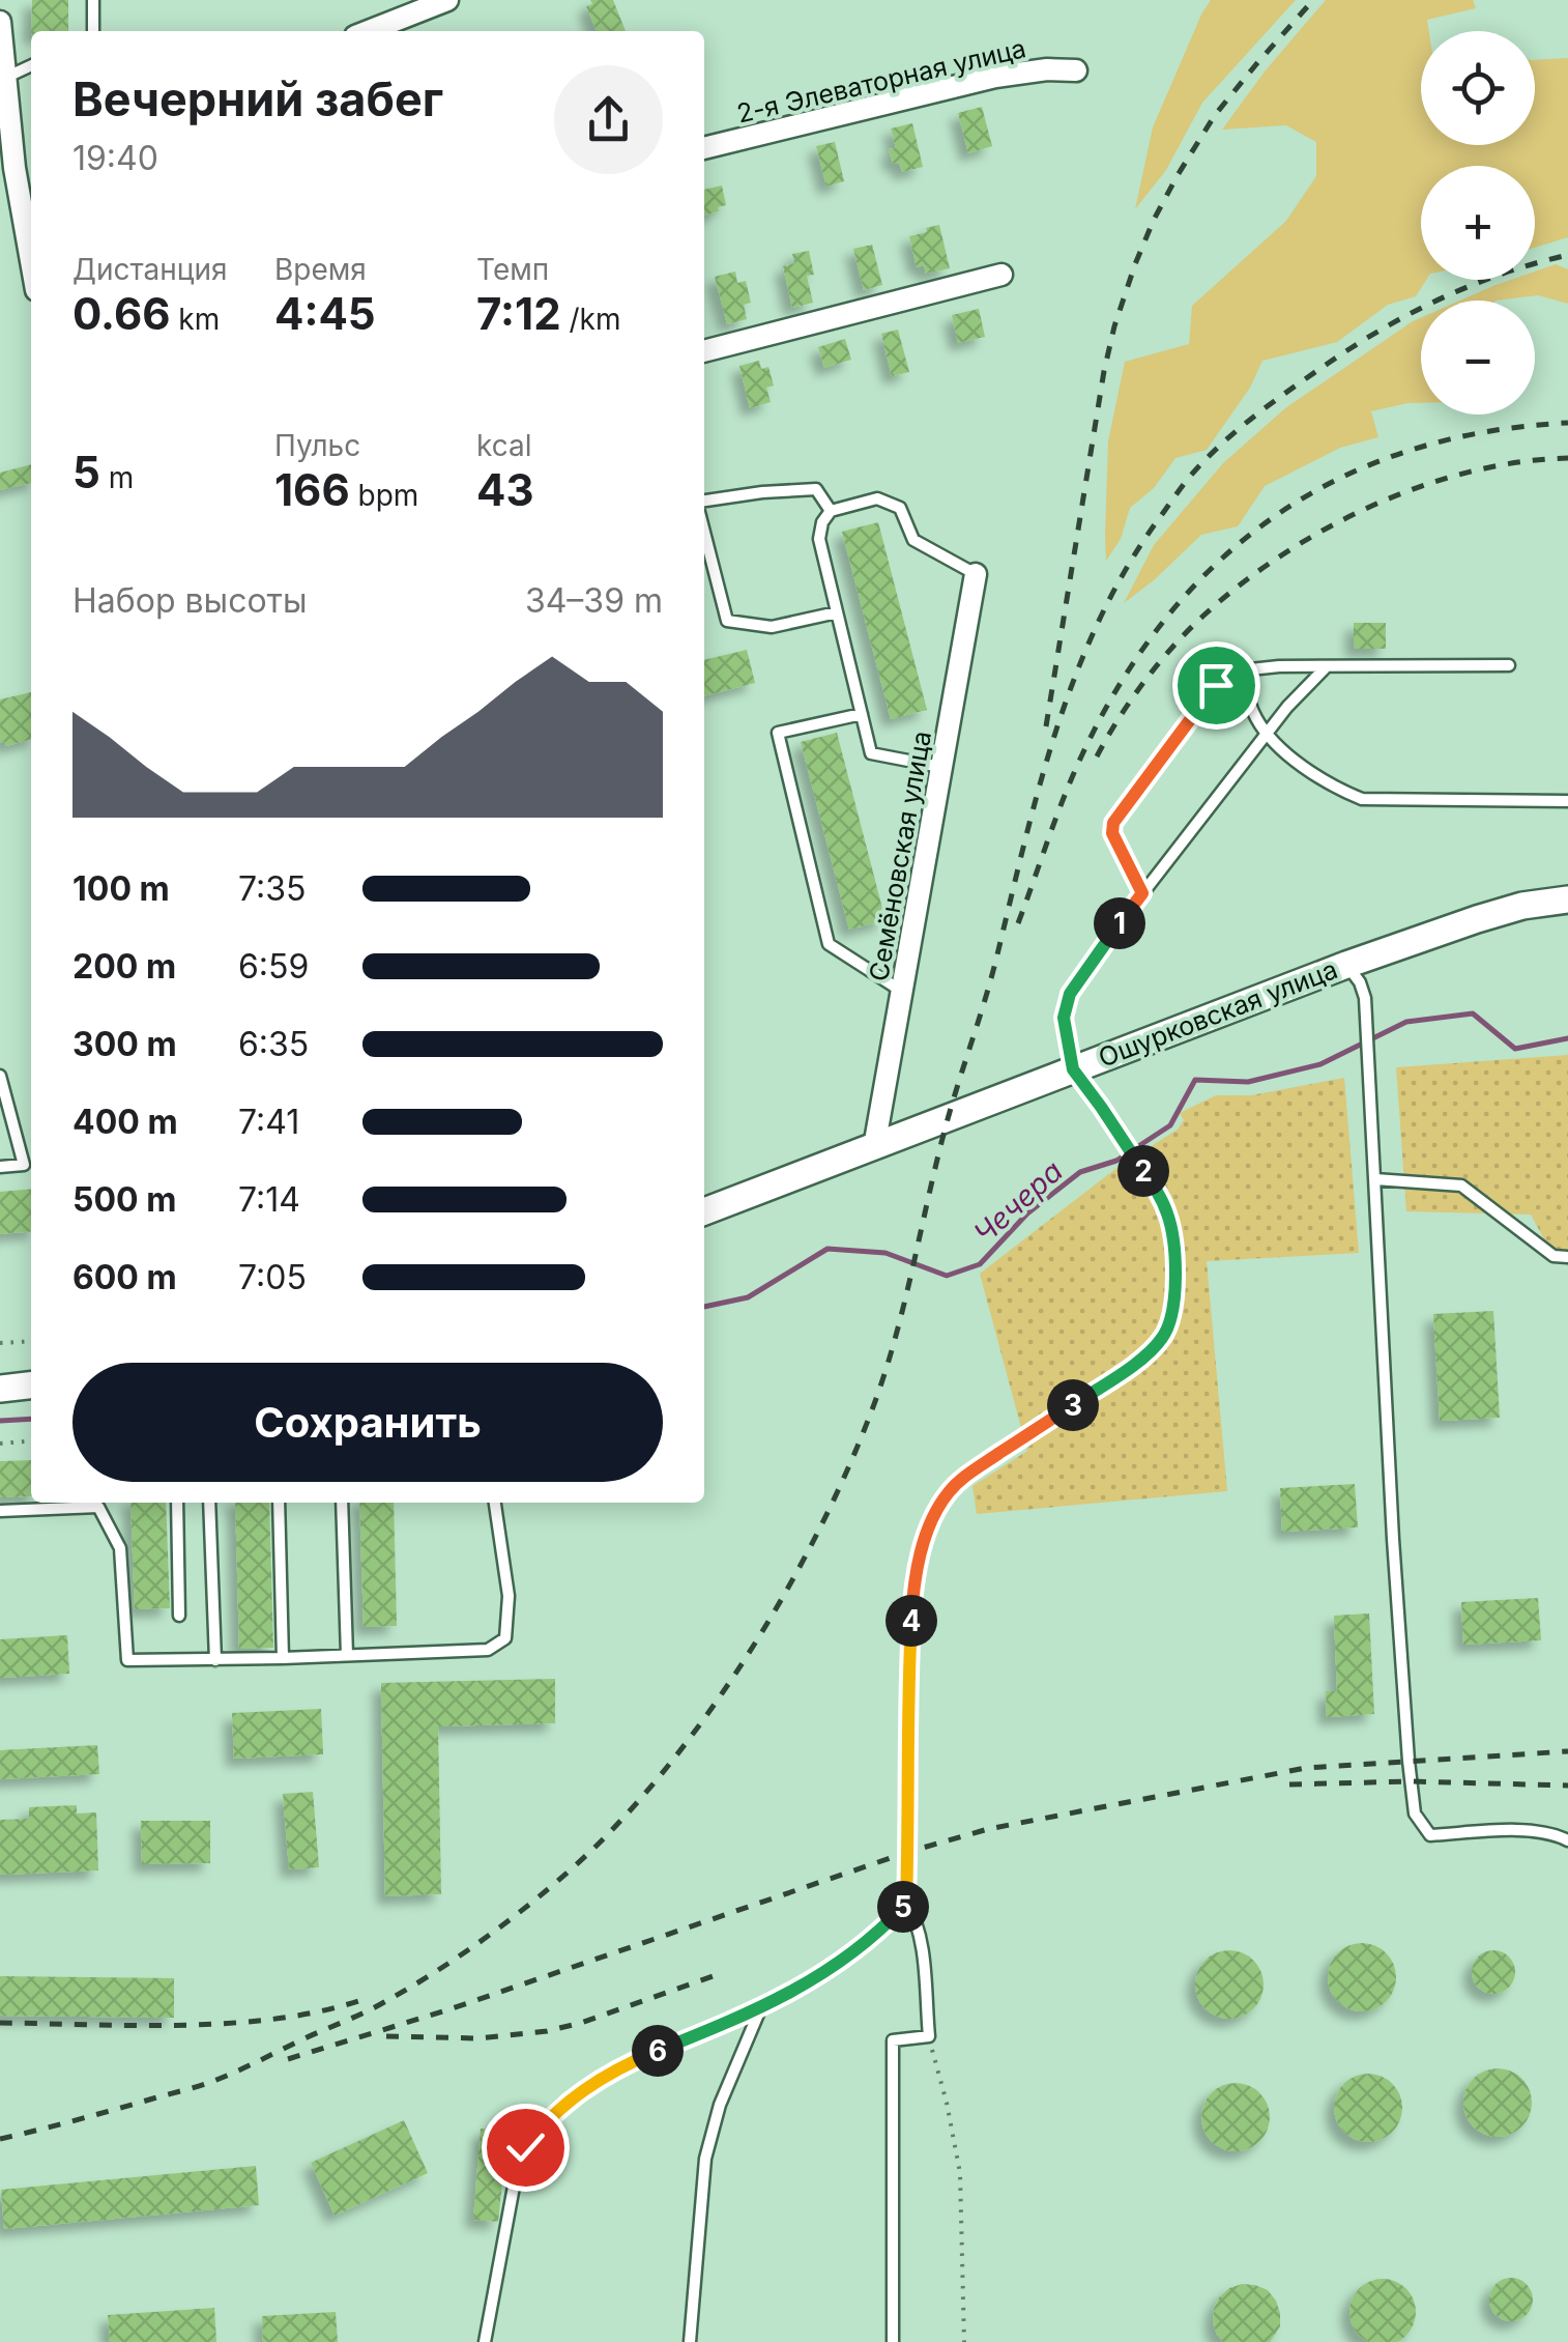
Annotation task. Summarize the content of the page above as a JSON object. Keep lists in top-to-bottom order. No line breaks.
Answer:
{"streets":{"street":["2-я Элеваторная улица","Семёновская улица","Ошурковская улица"]},"crossings":[["Семёновская улица","Ошурковская улица"]],"water":["Чечера"],"page":{"map_buttons":["+","−"],"heading":["Вечерний забег","19:40"],"stats":[["Дистанция","0.66 km"],["Время","4:45"],["Темп","7:12 /km"],["5 m"],["Пульс","166 bpm"],["kcal","43"]],"chart":["Набор высоты","34–39 m"],"list":[{"name":"100 m","note":"7:35"},{"name":"200 m","note":"6:59"},{"name":"300 m","note":"6:35"},{"name":"400 m","note":"7:41"},{"name":"500 m","note":"7:14"},{"name":"600 m","note":"7:05"}],"pins":["1","2","3","4","5","6"],"buttons":"Сохранить"}}
